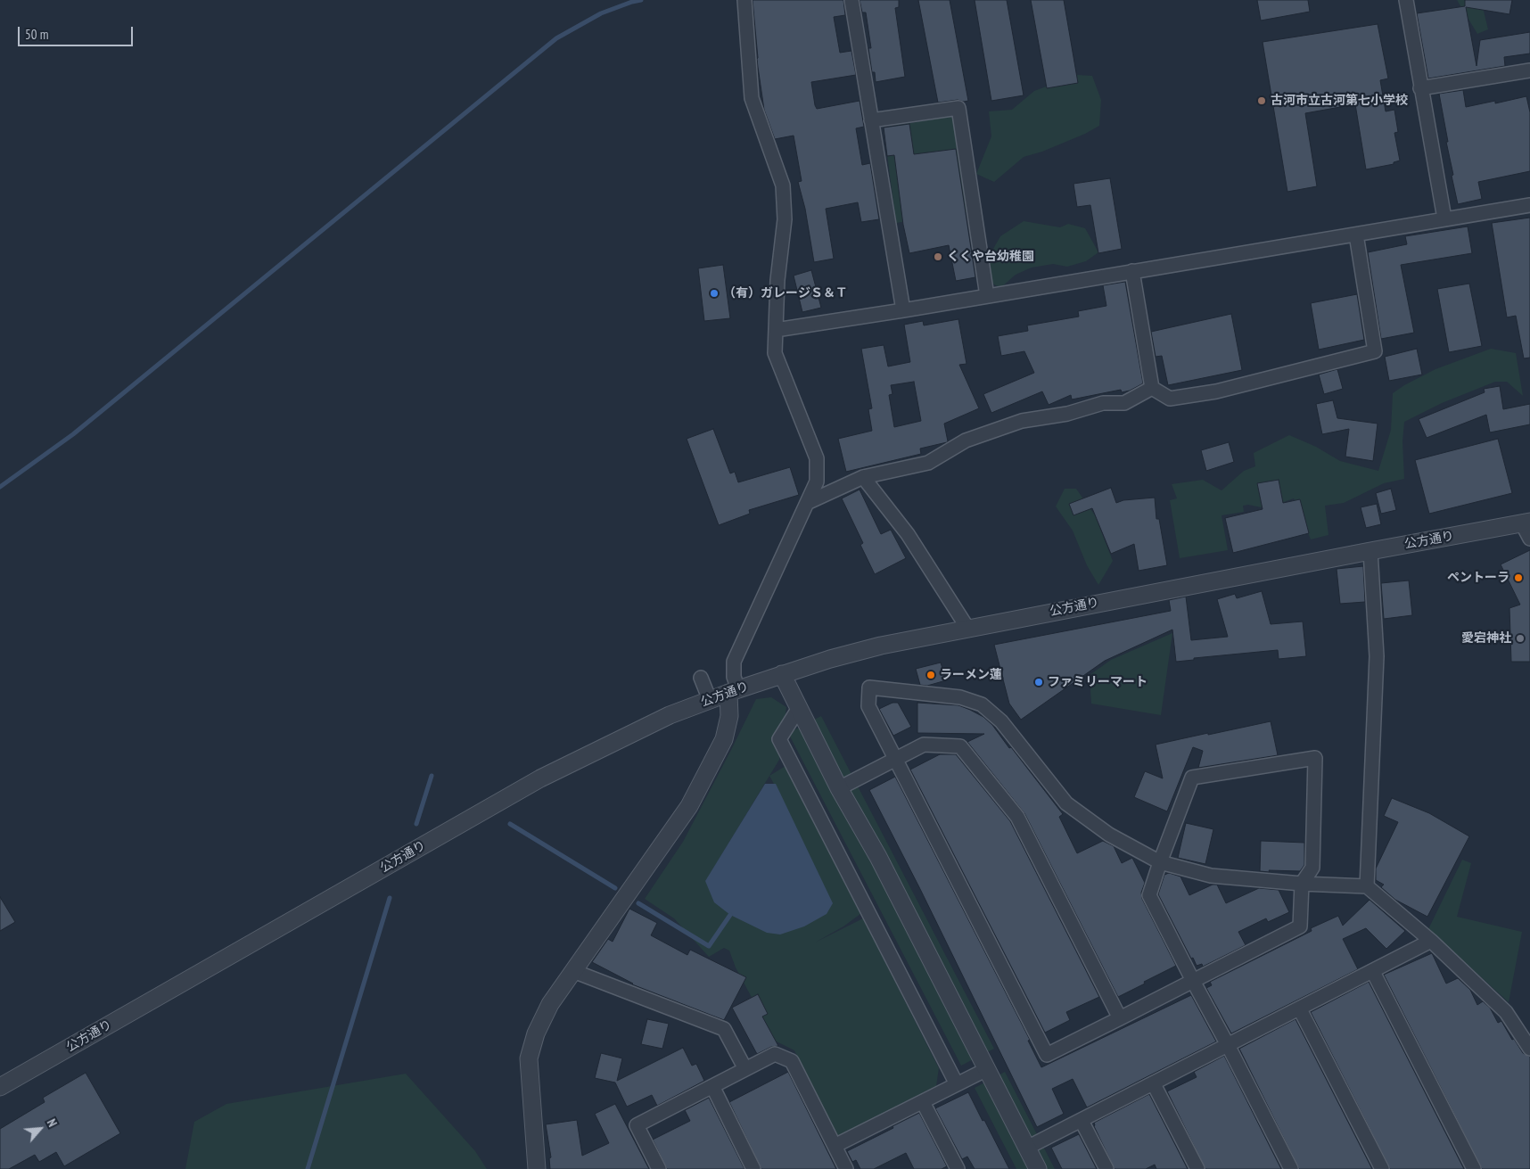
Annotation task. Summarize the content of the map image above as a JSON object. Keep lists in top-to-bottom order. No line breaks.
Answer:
{"streets":{"street":["公方通り"]},"places":["古河市立古河第七小学校","くくや台幼稚園","（有）ガレージＳ＆Ｔ","ペントーラ","愛宕神社","ラーメン蓮","ファミリーマート"],"scale_bar":"50 m","north":"top right"}
